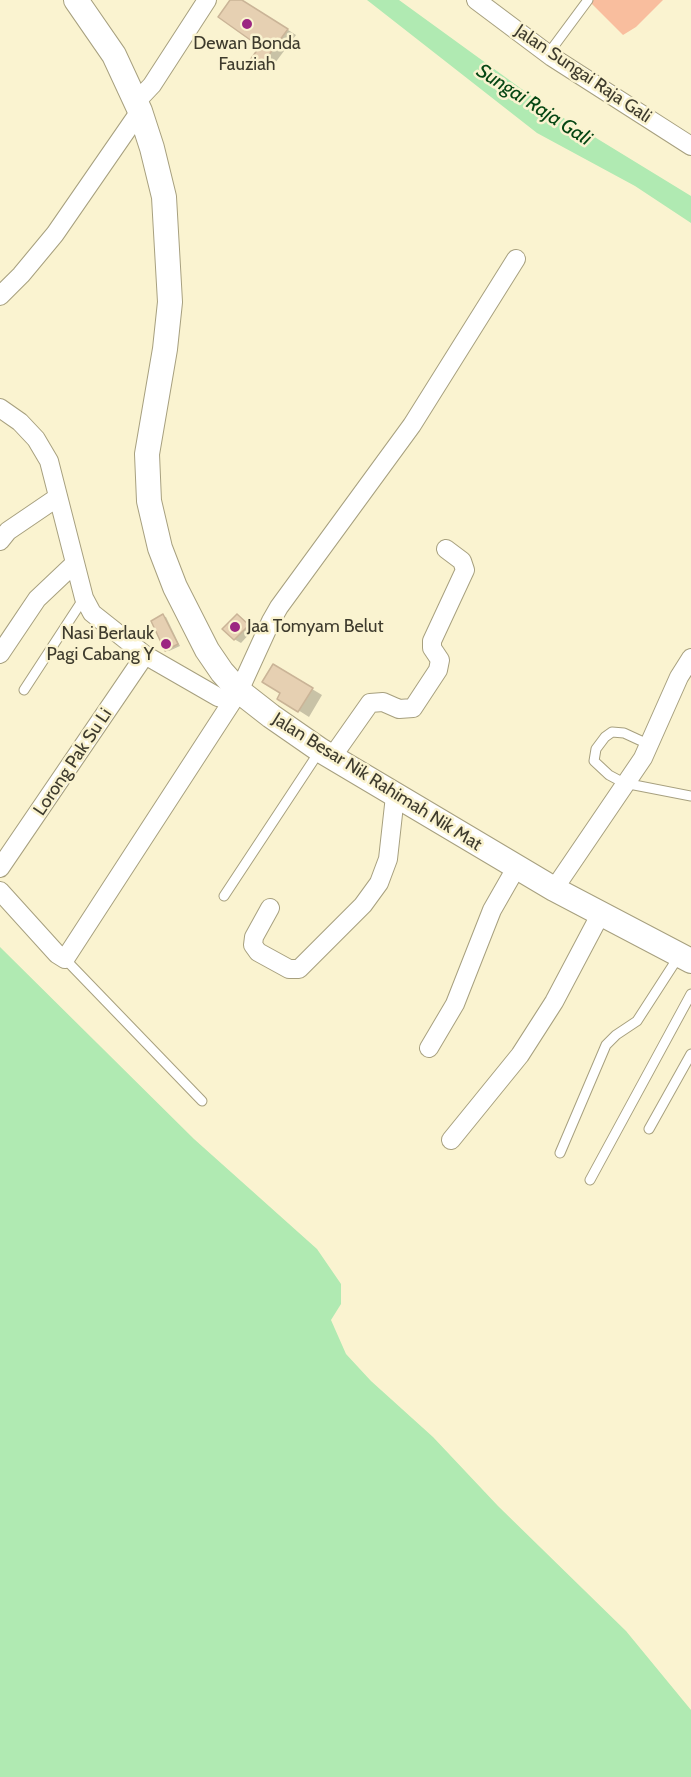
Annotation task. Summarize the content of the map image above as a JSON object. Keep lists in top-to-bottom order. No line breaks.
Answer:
{"streets":{"street":["Jalan Sungai Raja Gali","Lorong Pak Su Li","Jalan Besar Nik Rahimah Nik Mat"]},"water":["Sungai Raja Gali"],"places":["Dewan Bonda Fauziah","Jaa Tomyam Belut","Nasi Berlauk Pagi Cabang Y"]}
